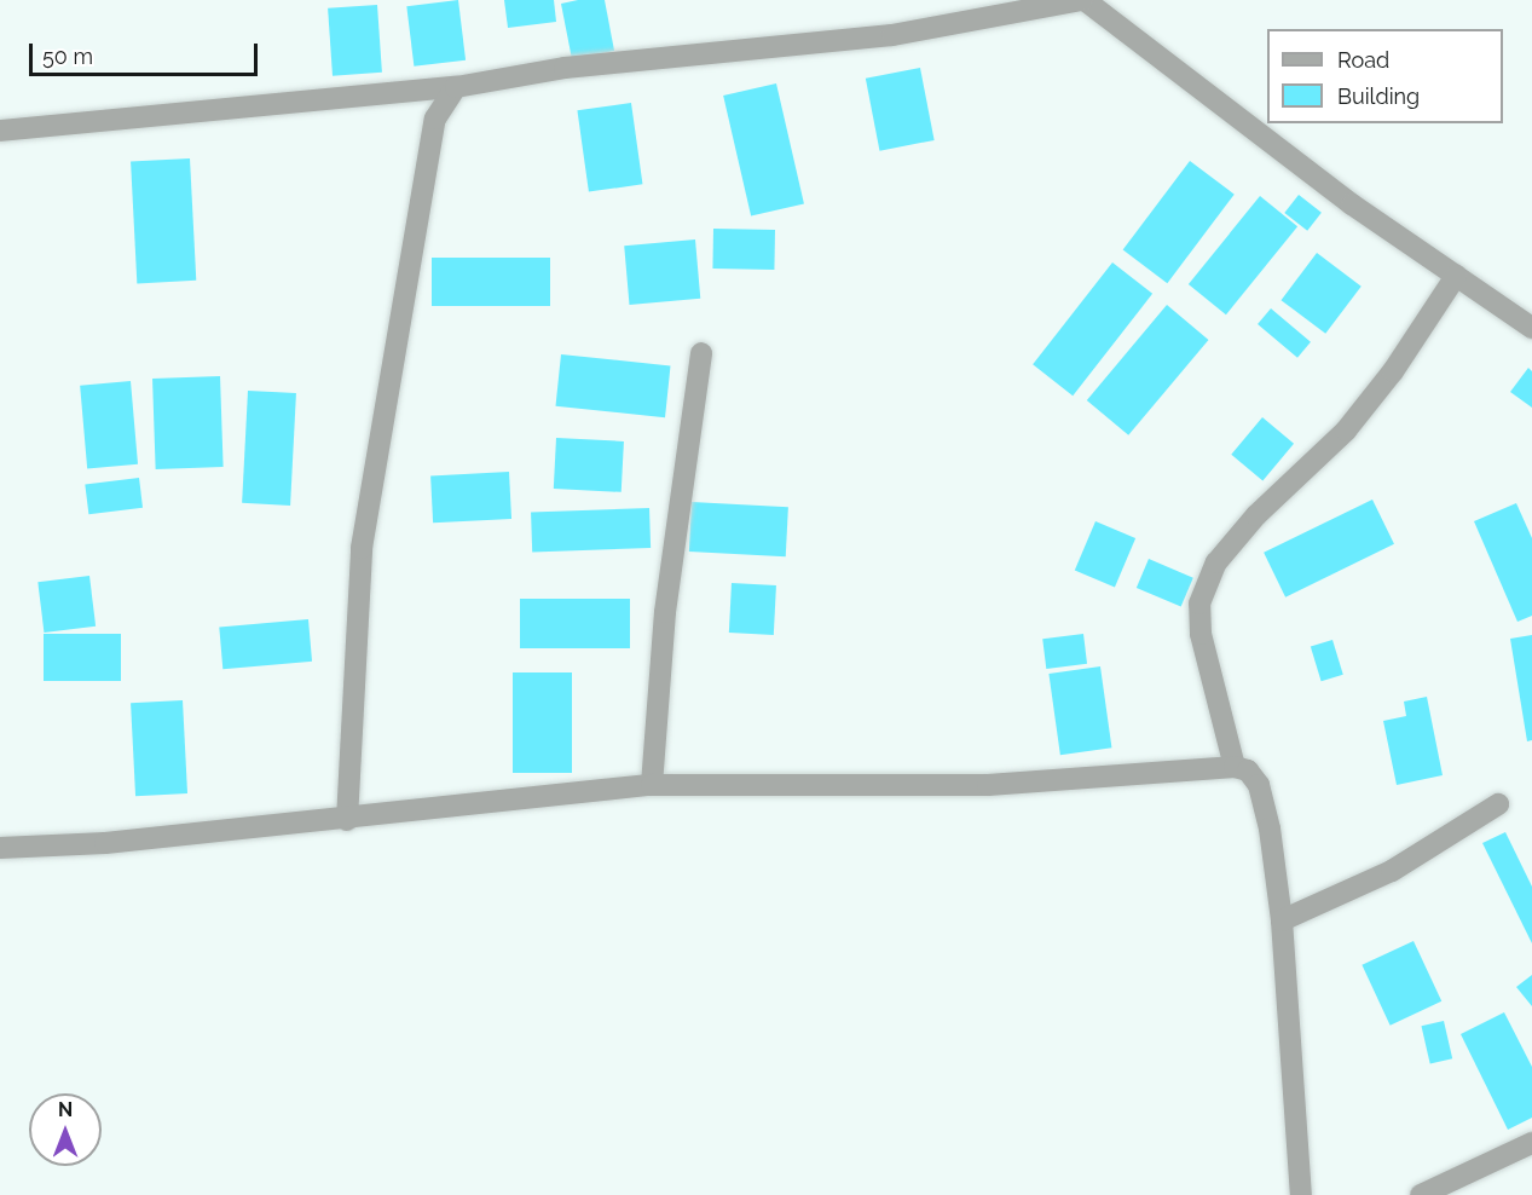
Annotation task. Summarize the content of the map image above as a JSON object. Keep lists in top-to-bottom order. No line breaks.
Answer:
{"legend":["Road","Building"],"scale_bar":"50 m","north":"top"}
